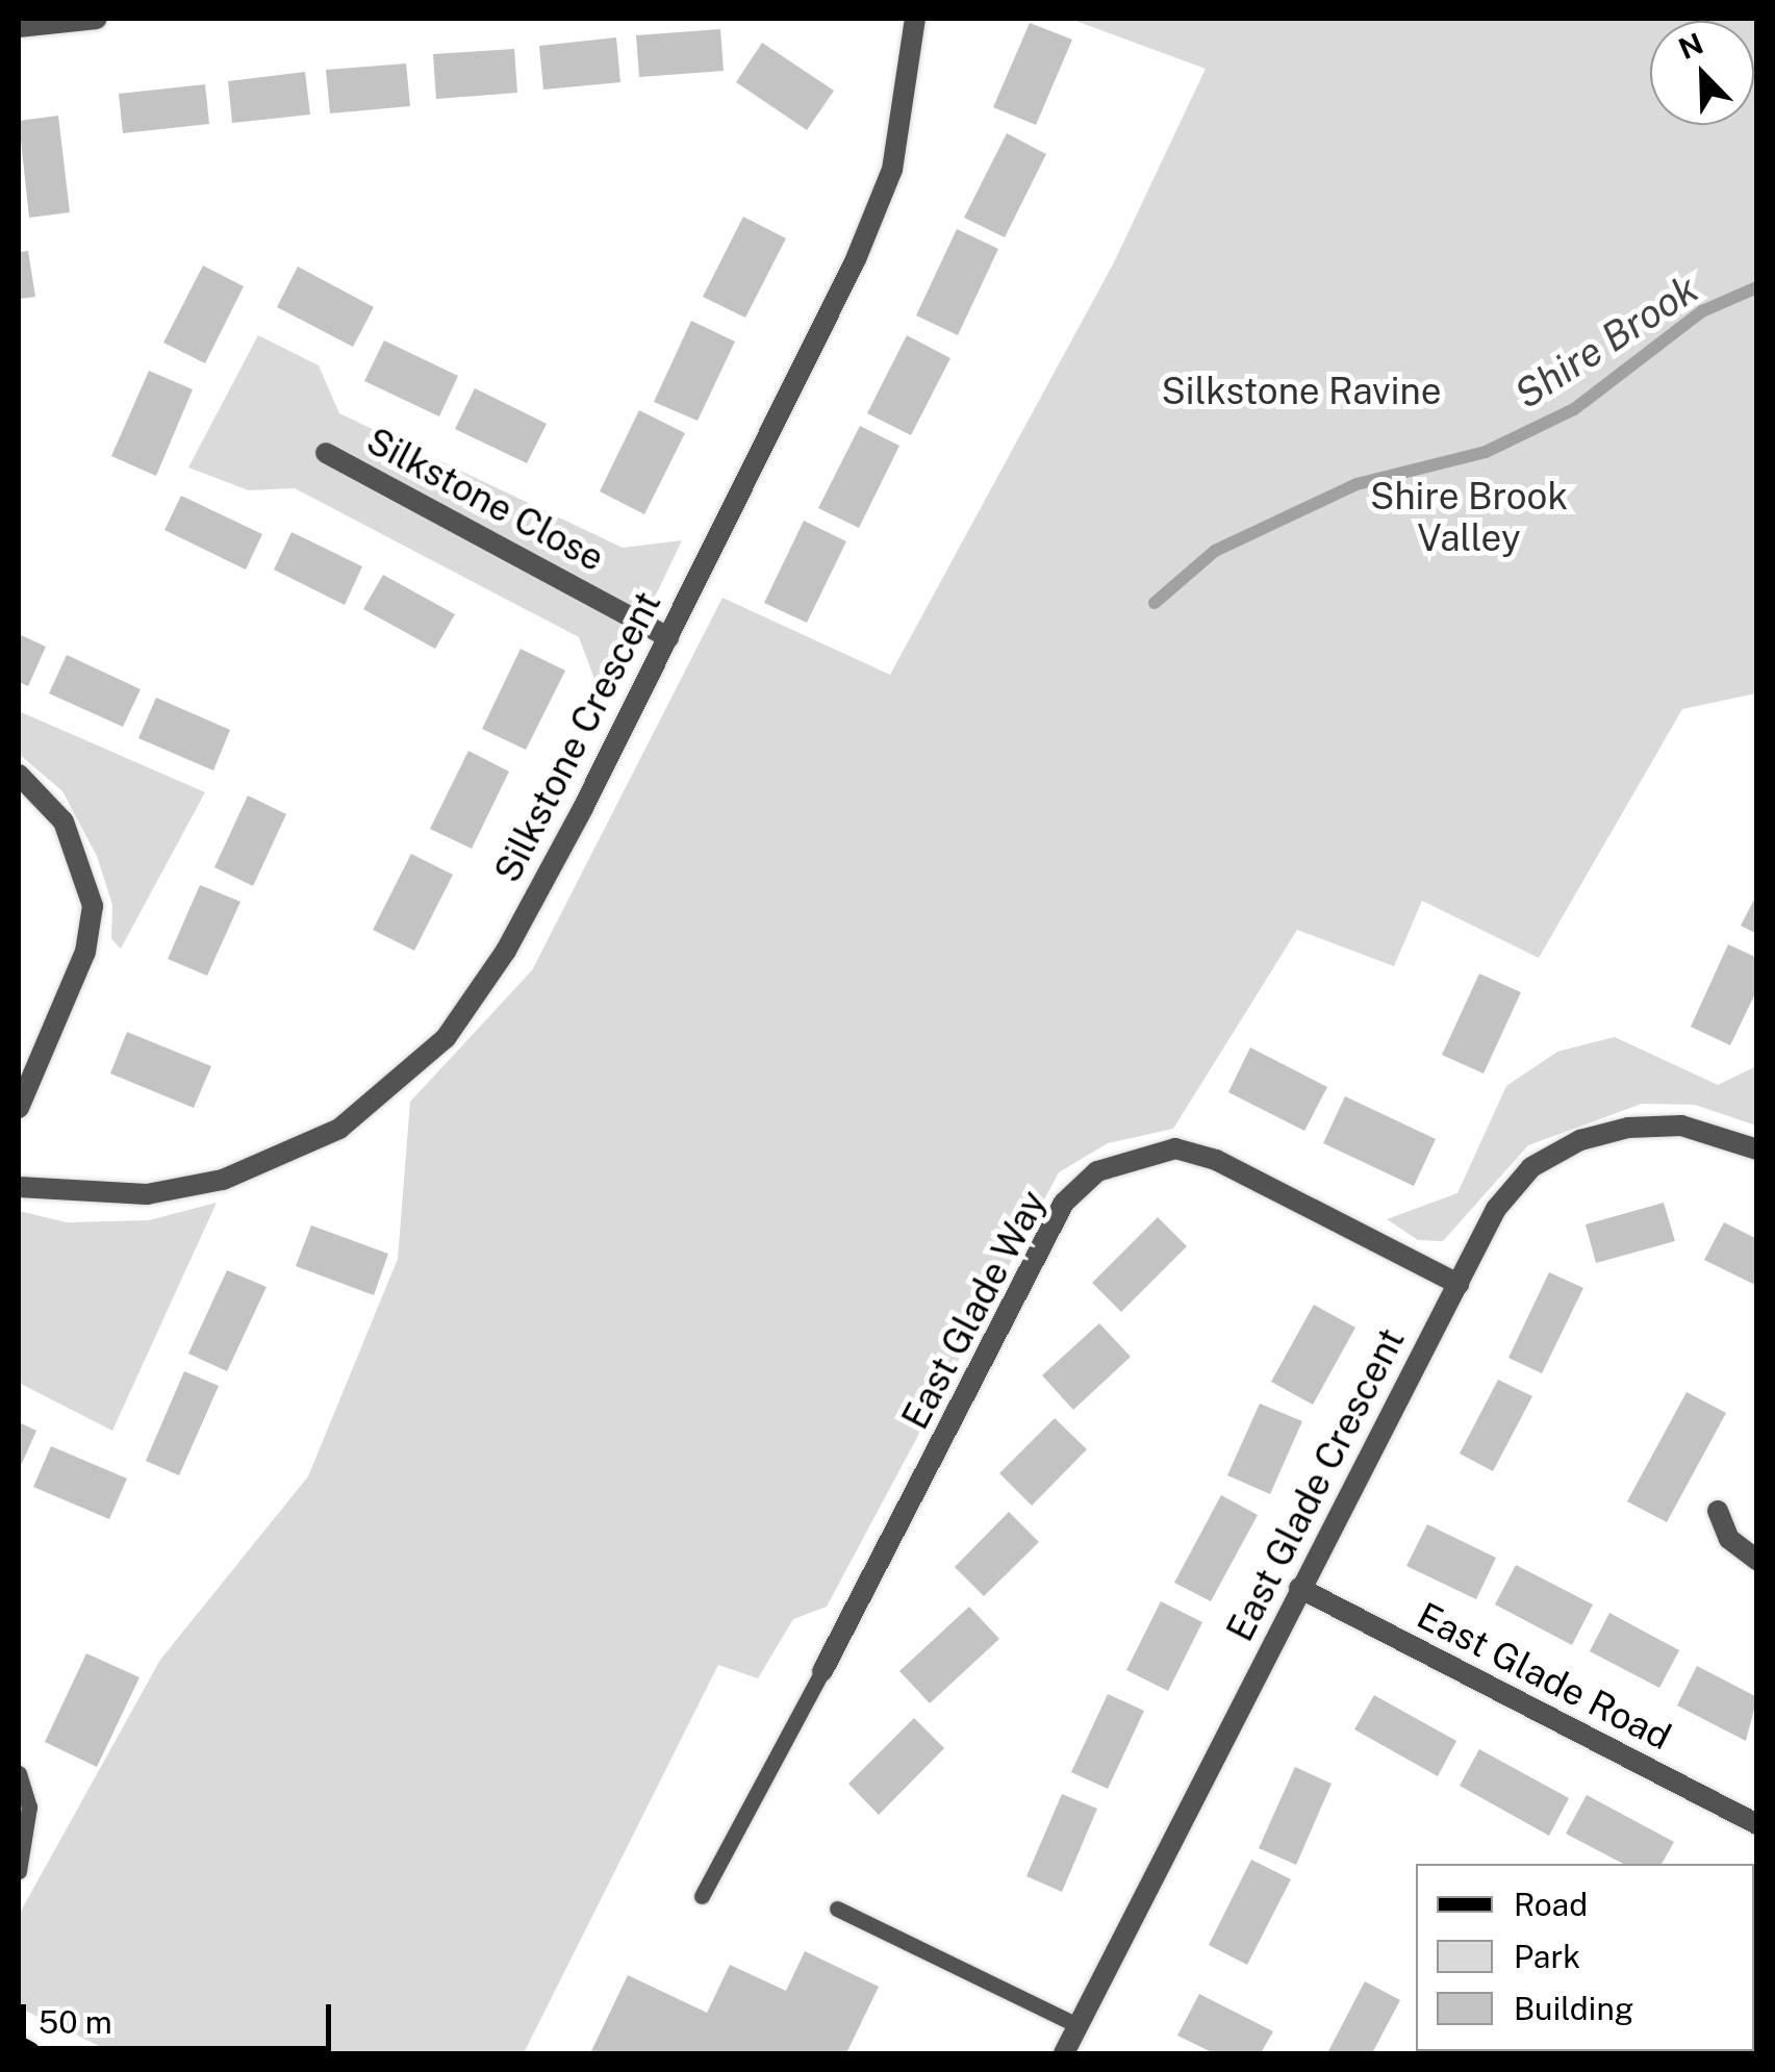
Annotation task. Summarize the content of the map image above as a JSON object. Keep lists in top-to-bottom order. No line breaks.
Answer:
{"streets":{"street":["Silkstone Close","Silkstone Crescent","East Glade Way","East Glade Crescent","East Glade Road"]},"crossings":[["Silkstone Close","Silkstone Crescent"],["East Glade Way","East Glade Crescent"],["East Glade Crescent","East Glade Road"]],"water":["Shire Brook"],"parks":["Silkstone Ravine","Shire Brook Valley"],"legend":["Road","Park","Building"],"scale_bar":"50 m","north":"top left"}
